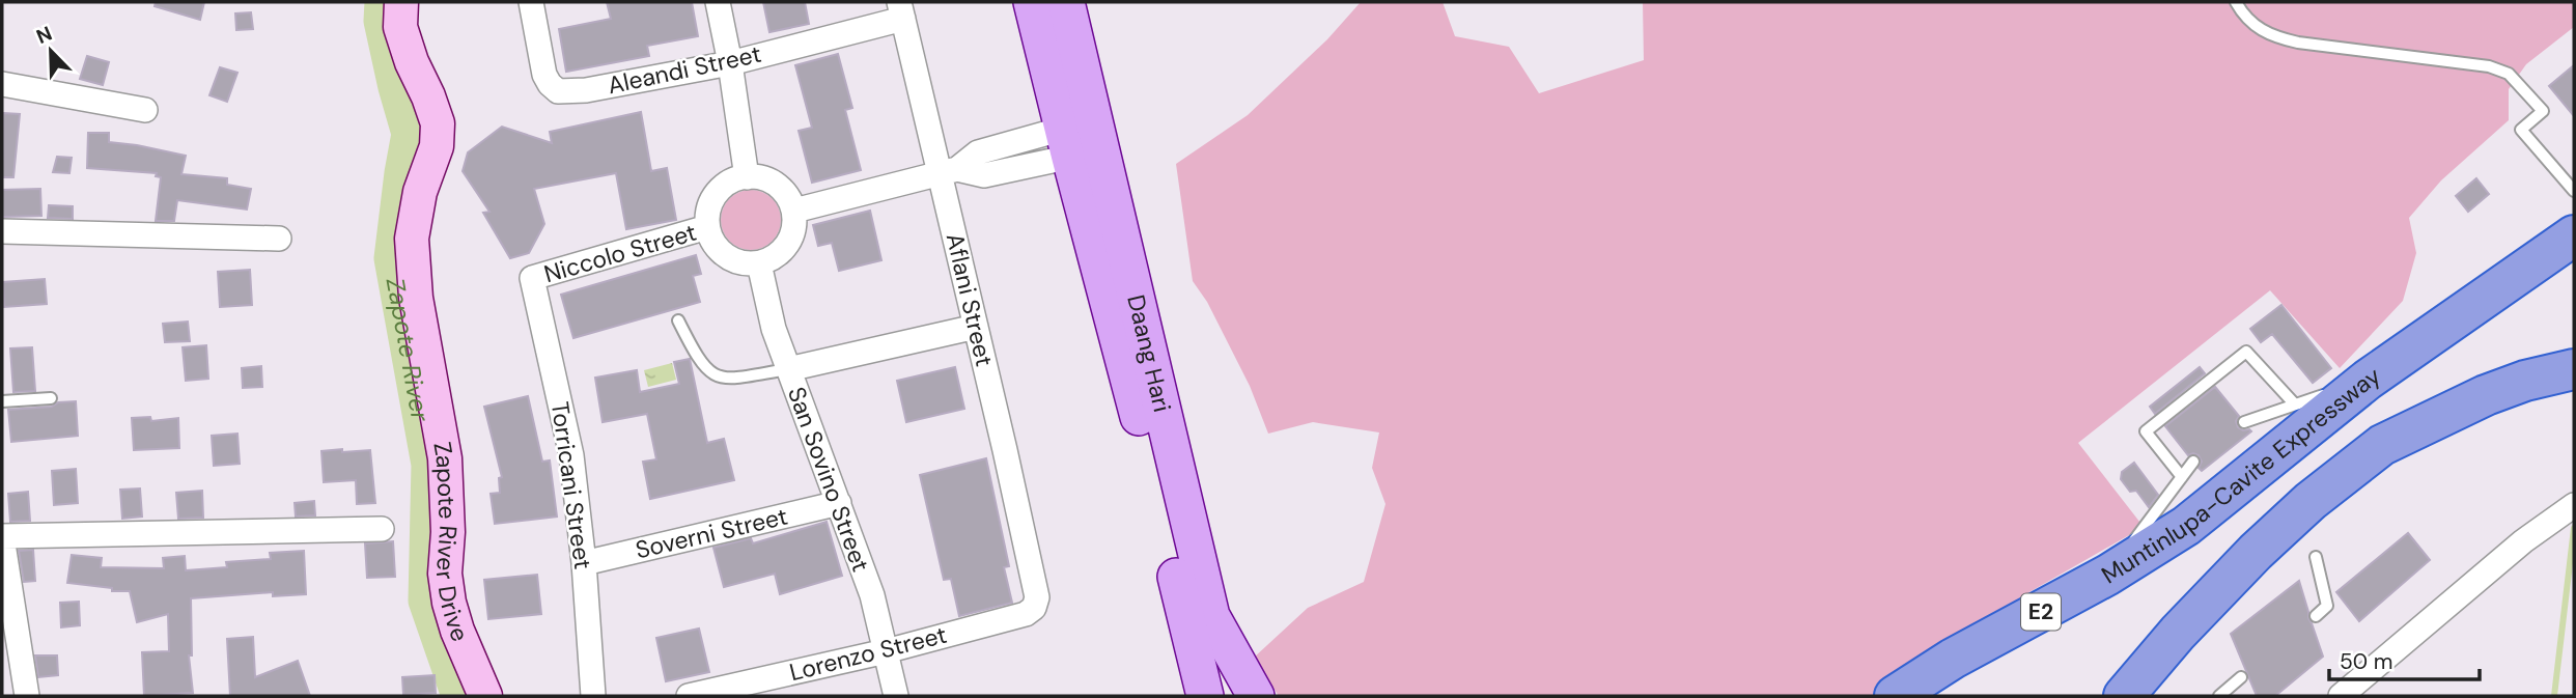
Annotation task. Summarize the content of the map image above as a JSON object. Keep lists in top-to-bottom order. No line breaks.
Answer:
{"streets":{"highway":["Muntinlupa-Cavite Expressway","E2"],"main road":["Daang Hari"],"street":["Aleandi Street","Niccolo Street","Aflani Street","San Sovino Street","Torricani Street","Soverni Street","Zapote River Drive","Lorenzo Street"]},"crossings":[["Aleandi Street","Aflani Street"],["Niccolo Street","San Sovino Street"],["Niccolo Street","Torricani Street"],["Aflani Street","Lorenzo Street"],["San Sovino Street","Soverni Street"],["San Sovino Street","Lorenzo Street"],["Torricani Street","Soverni Street"]],"water":["Zapote River"],"scale_bar":"50 m","north":"top left"}
